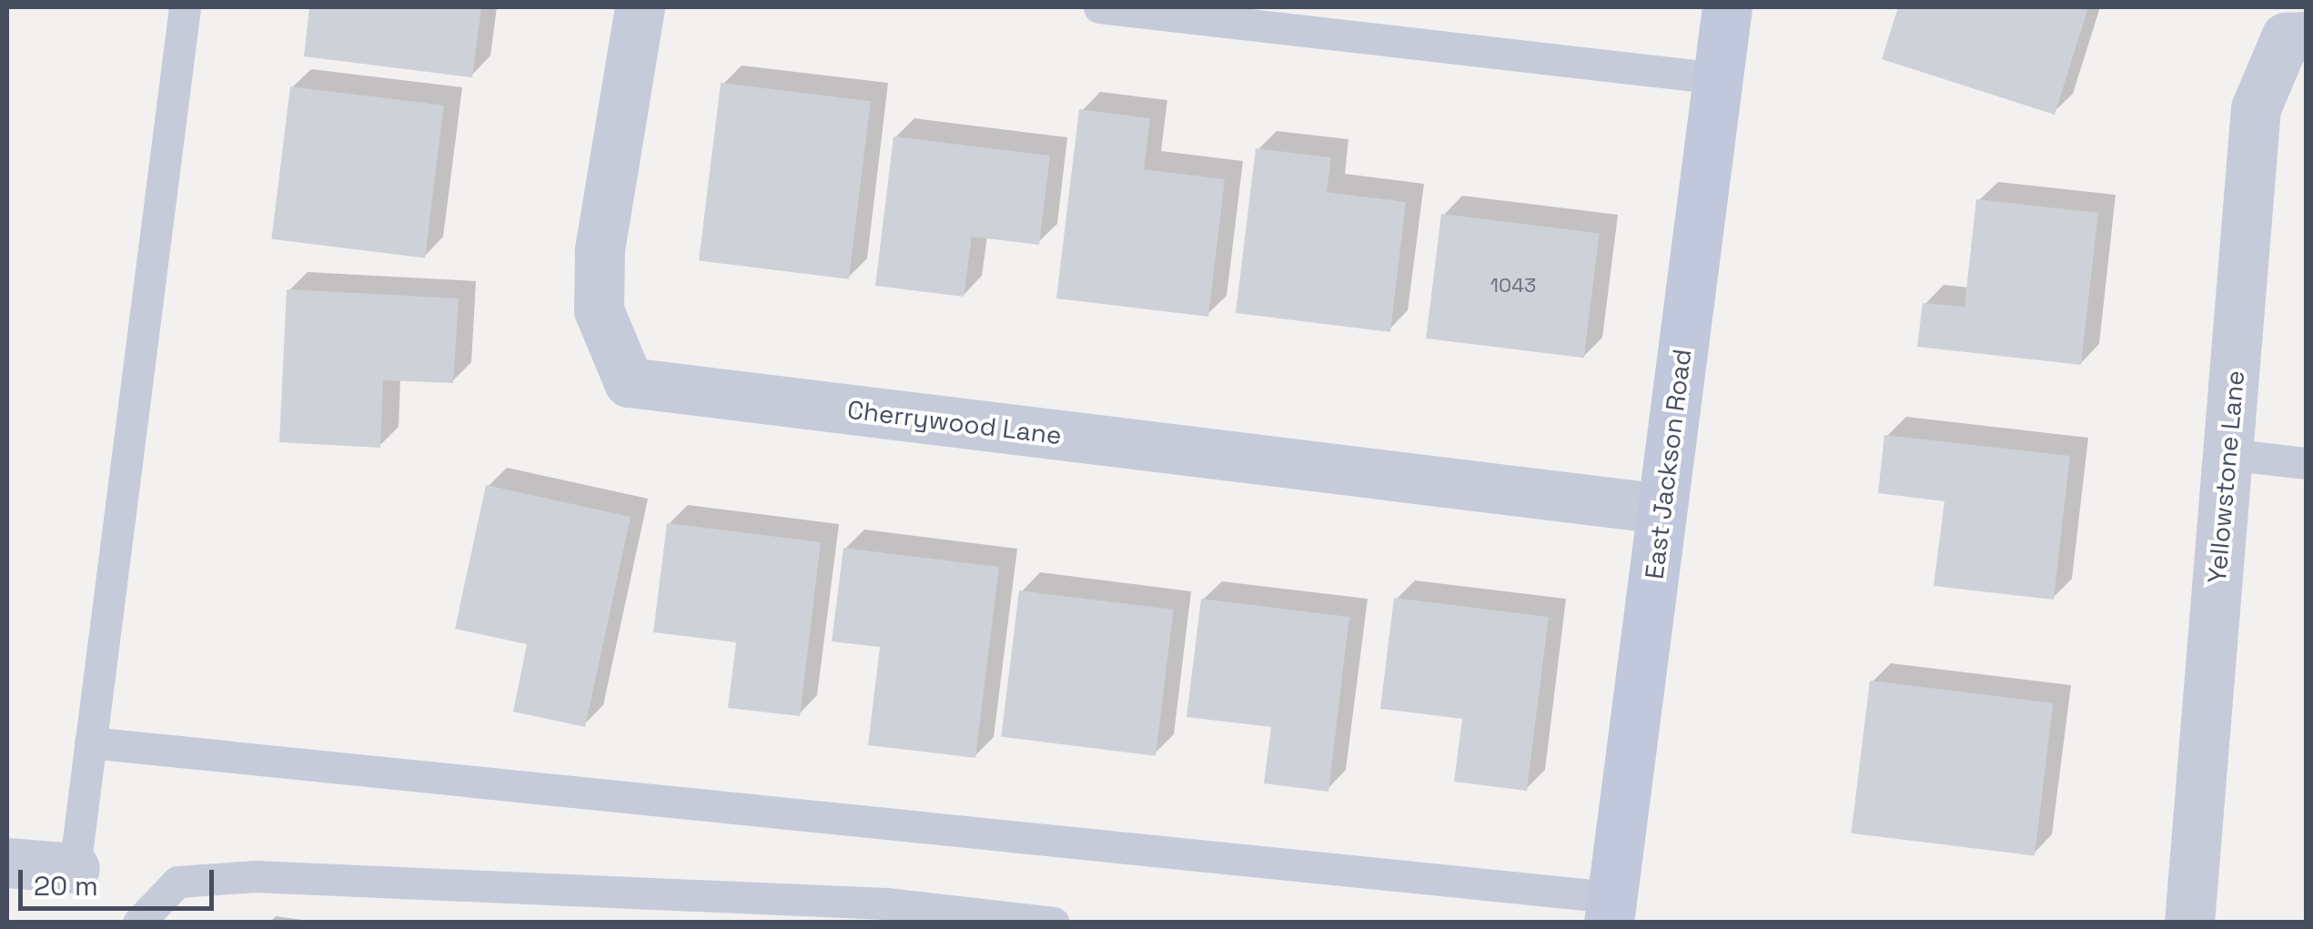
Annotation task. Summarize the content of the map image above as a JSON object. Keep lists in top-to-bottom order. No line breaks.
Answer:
{"streets":{"street":["Cherrywood Lane","East Jackson Road","Yellowstone Lane"]},"crossings":[["Cherrywood Lane","East Jackson Road"]],"house_numbers":["1043"],"scale_bar":"20 m"}
